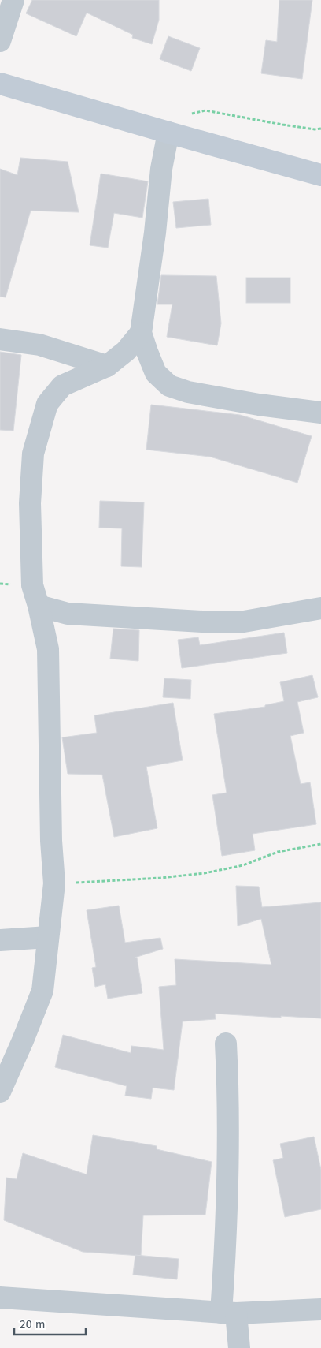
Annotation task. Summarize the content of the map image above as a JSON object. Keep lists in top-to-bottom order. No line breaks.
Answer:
{"scale_bar":"20 m"}
